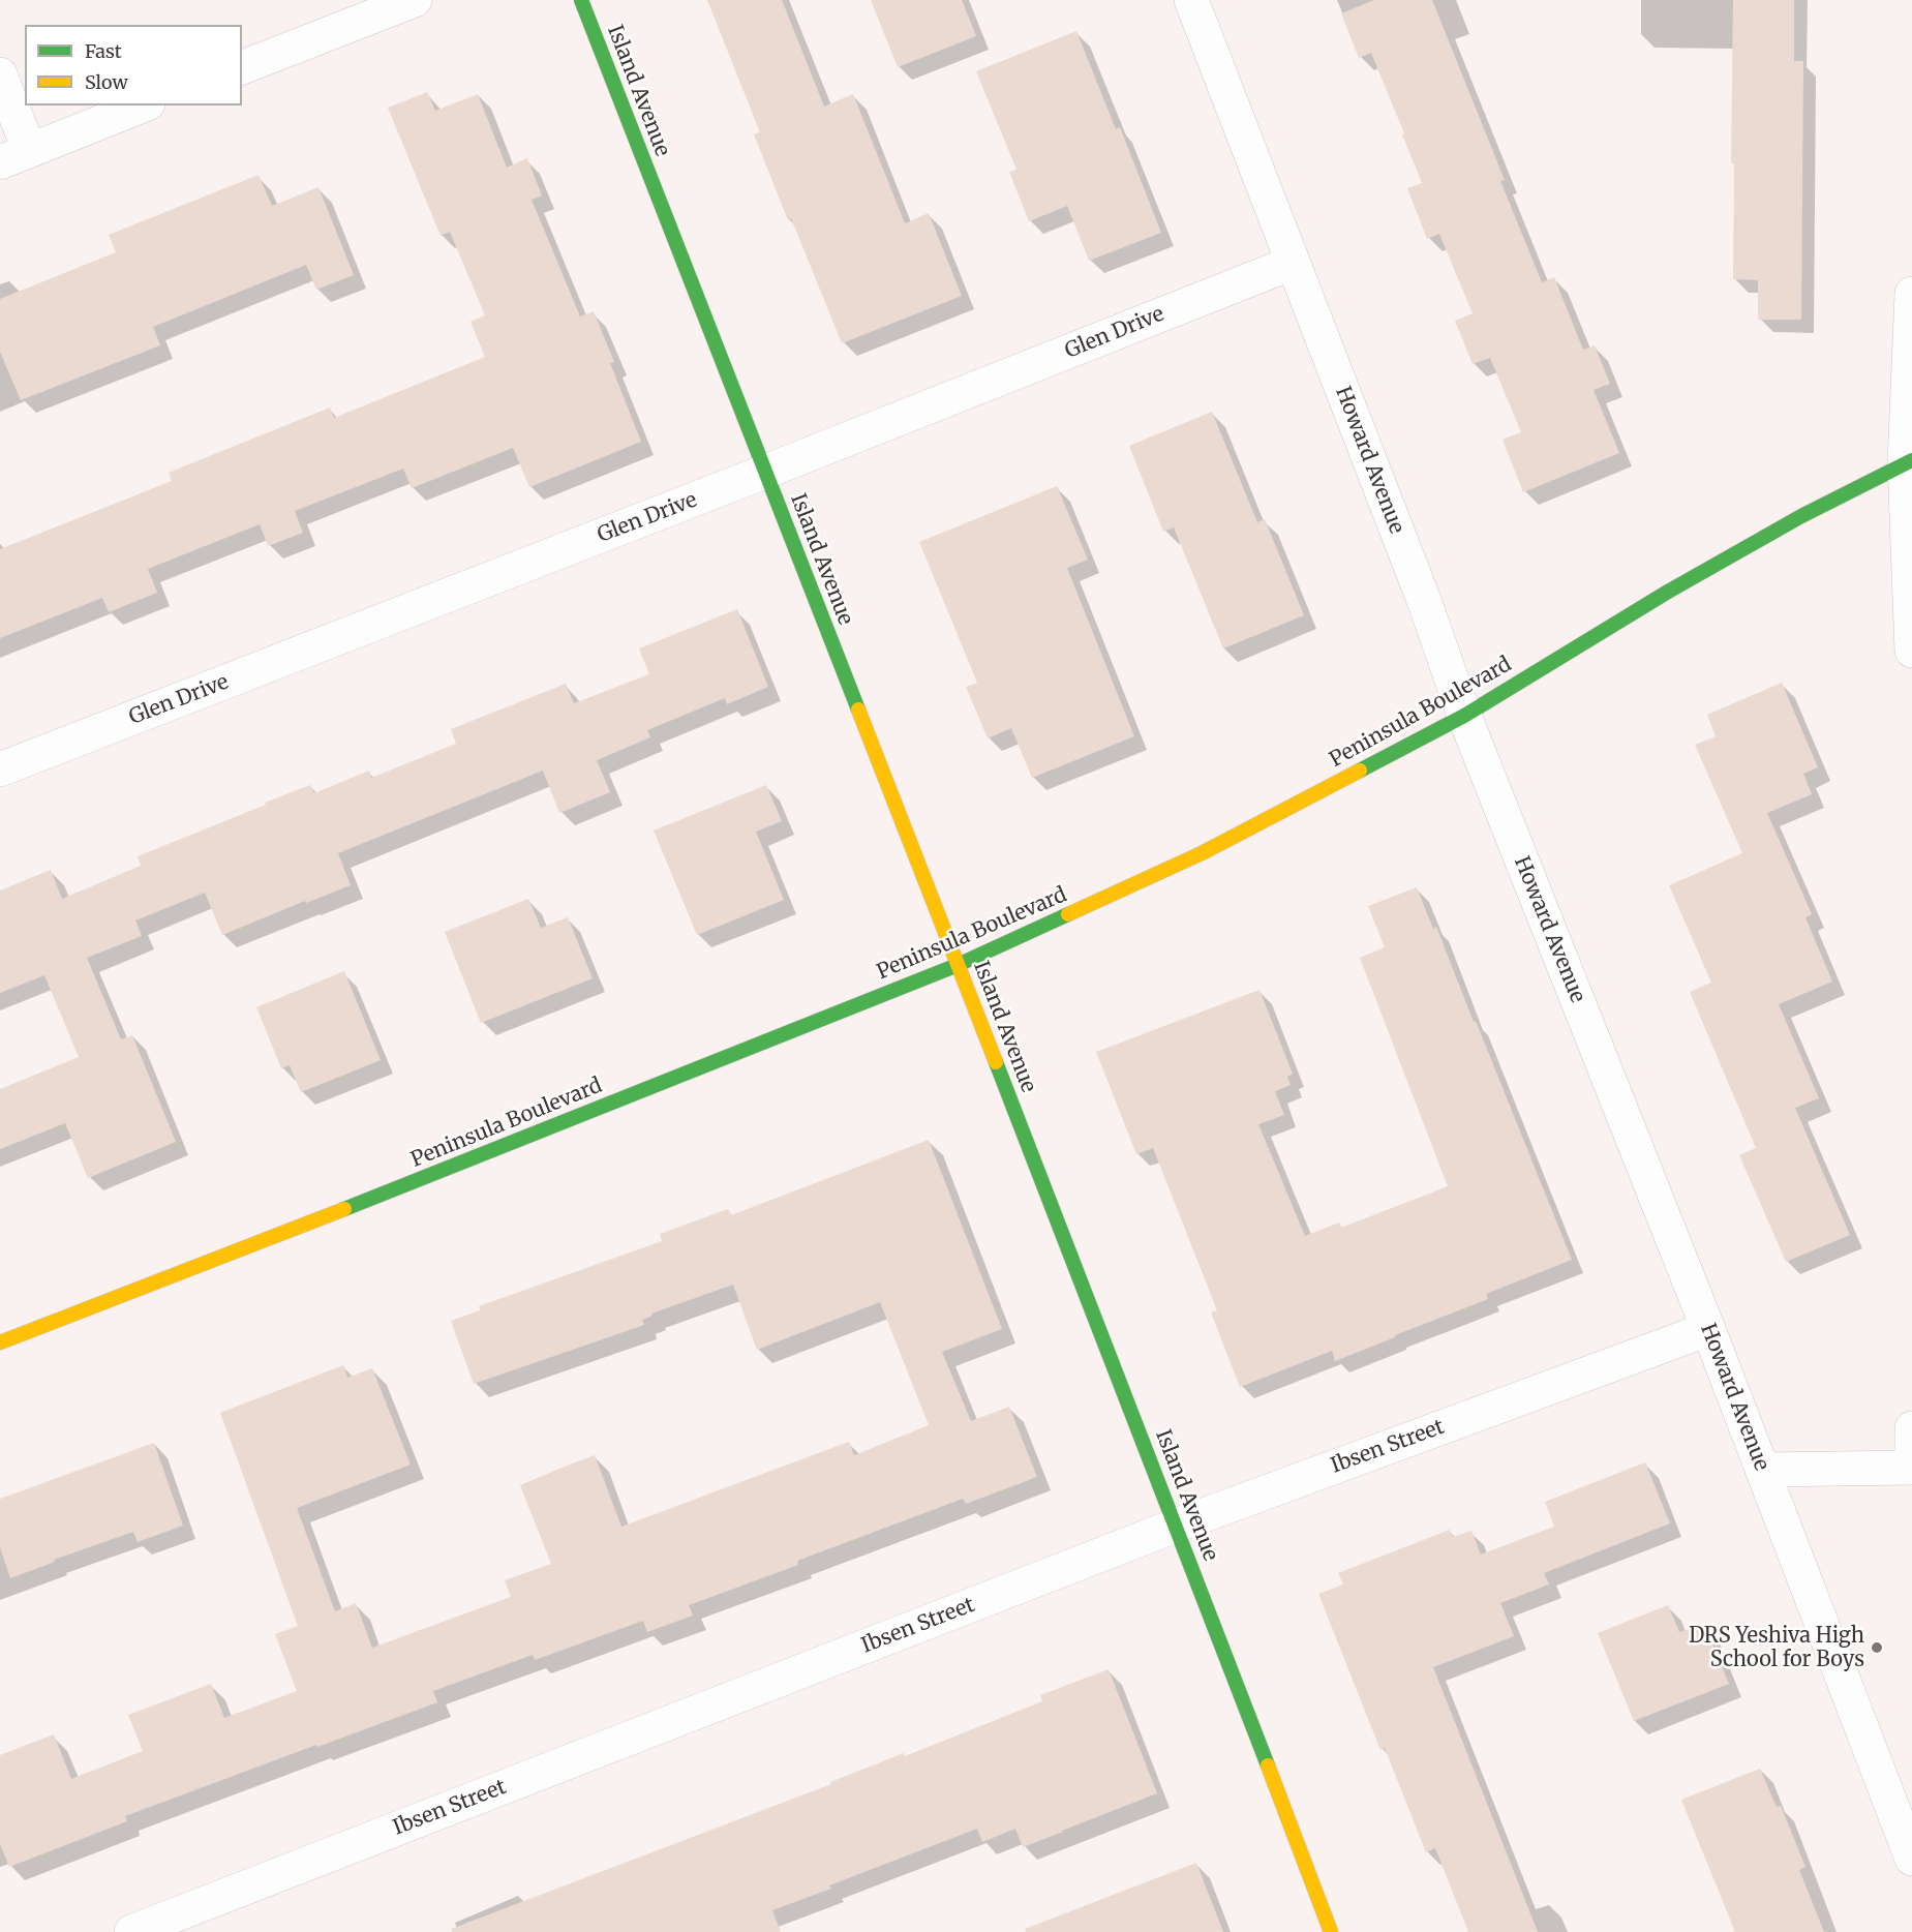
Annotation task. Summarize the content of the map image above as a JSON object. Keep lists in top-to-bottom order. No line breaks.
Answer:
{"streets":{"main road":["Island Avenue","Peninsula Boulevard"],"street":["Glen Drive","Howard Avenue","Ibsen Street"]},"crossings":[["Island Avenue","Glen Drive"],["Island Avenue","Peninsula Boulevard"],["Island Avenue","Ibsen Street"],["Glen Drive","Howard Avenue"],["Howard Avenue","Peninsula Boulevard"],["Howard Avenue","Ibsen Street"]],"places":["DRS Yeshiva High School for Boys"],"legend":["Fast","Slow"]}
